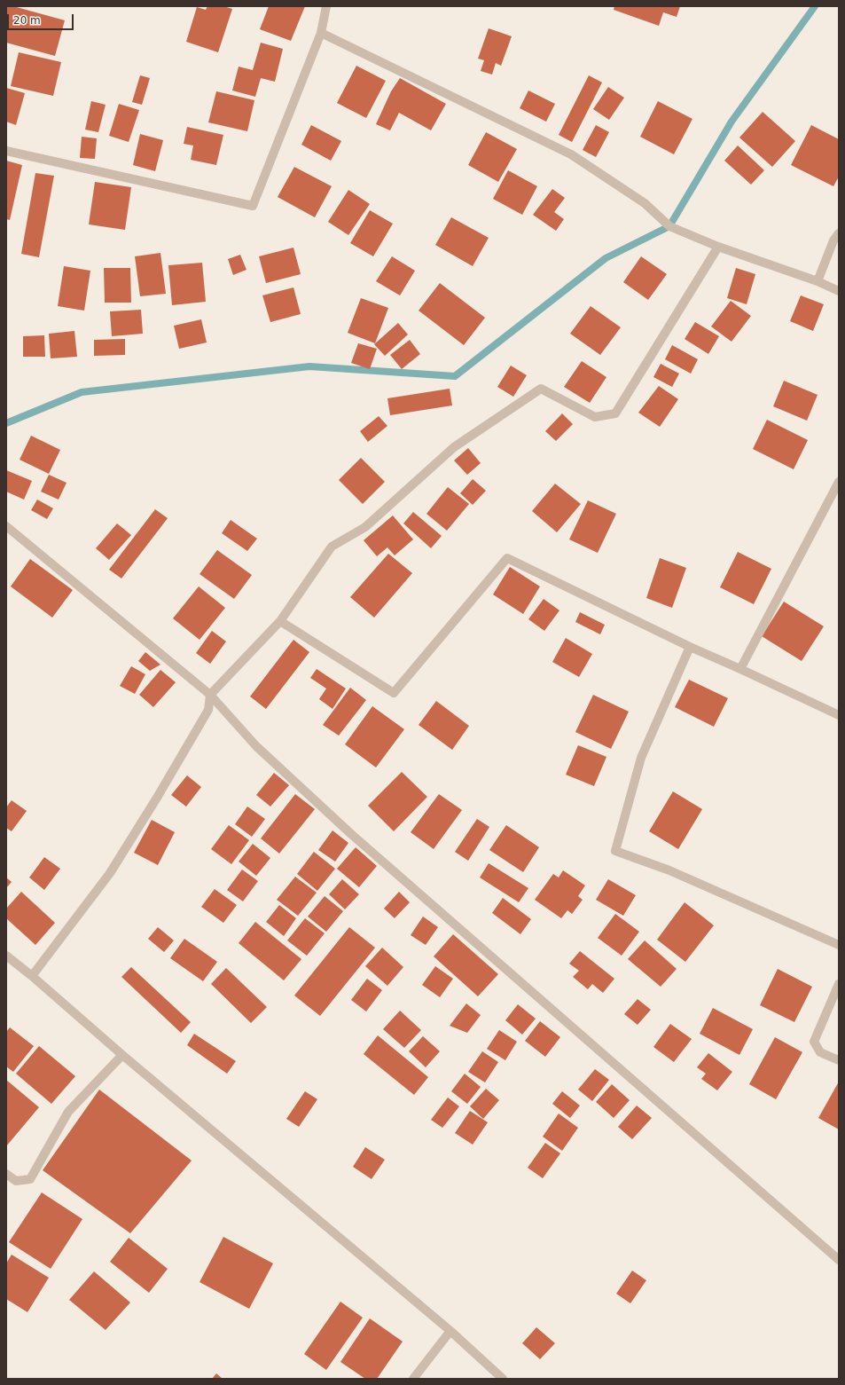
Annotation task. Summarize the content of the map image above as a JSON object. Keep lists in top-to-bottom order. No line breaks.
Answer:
{"scale_bar":"20 m"}
